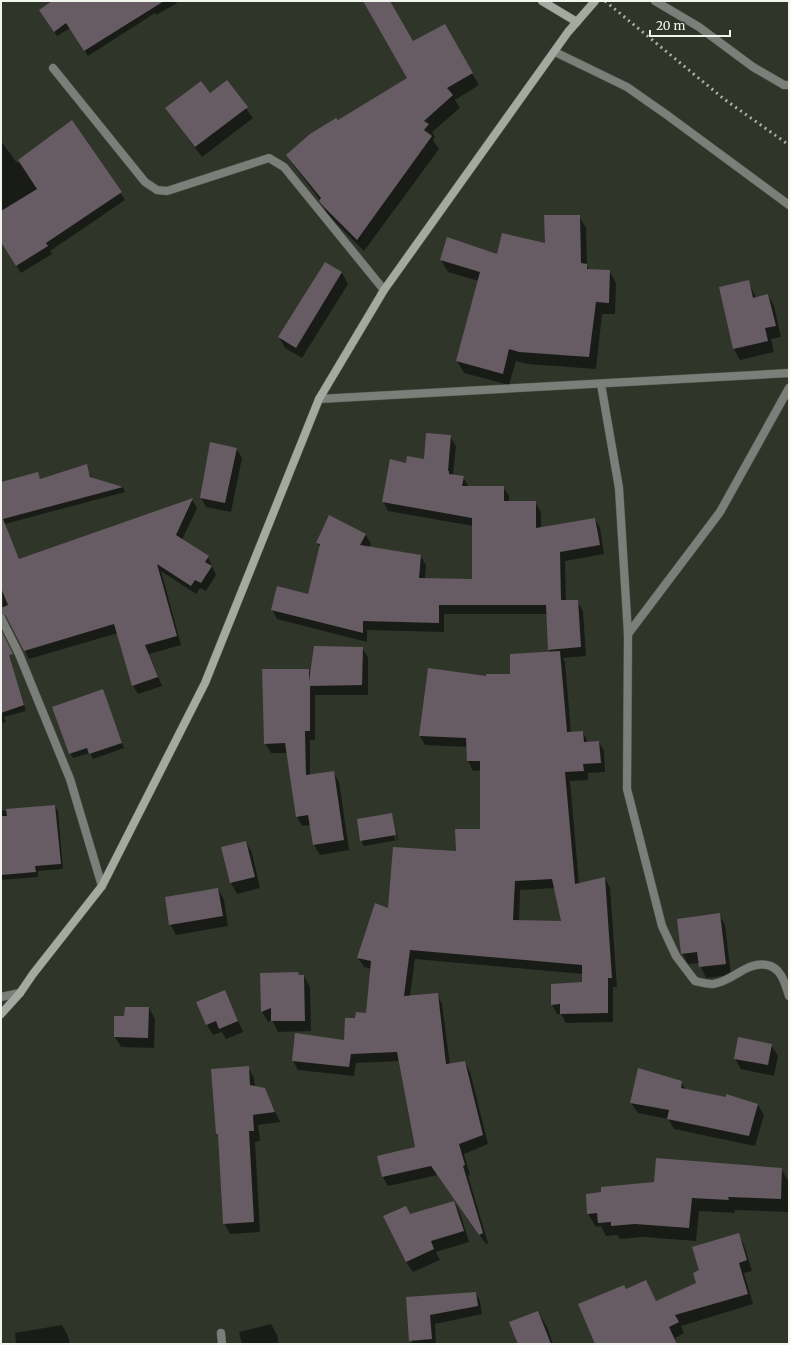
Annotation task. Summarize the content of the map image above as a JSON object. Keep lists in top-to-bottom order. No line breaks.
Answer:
{"scale_bar":"20 m"}
